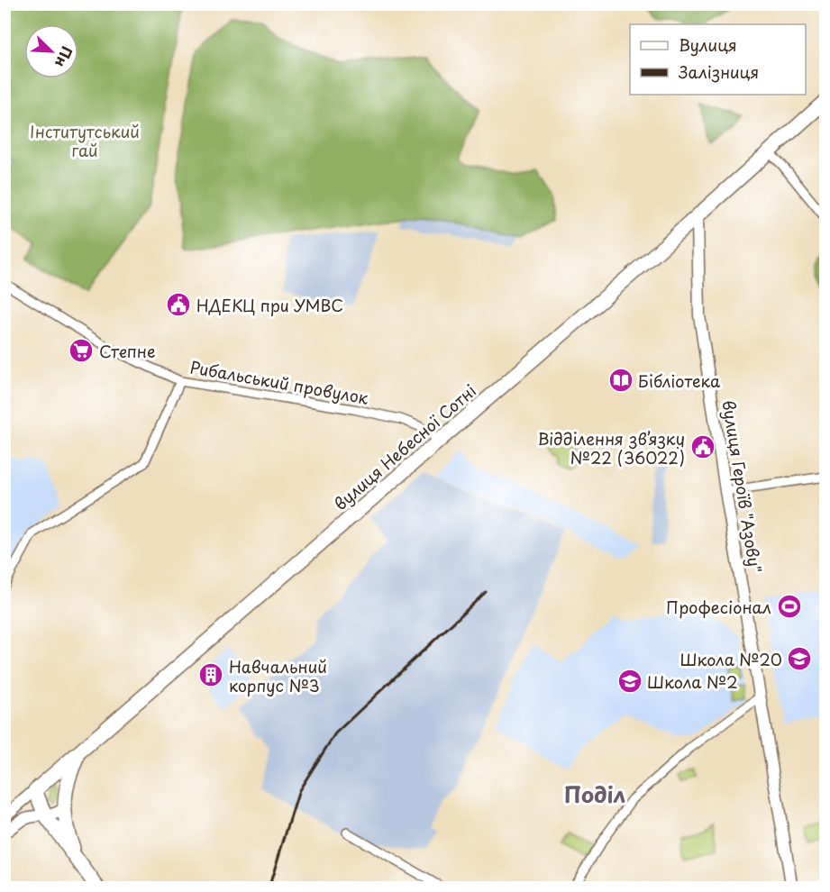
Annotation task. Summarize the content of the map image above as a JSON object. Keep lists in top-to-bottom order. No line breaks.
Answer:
{"streets":{"main road":["вулиця Небесної Сотні"],"street":["Рибальський провулок","вулиця Героїв \"Азову\""]},"crossings":[["Рибальський провулок","вулиця Небесної Сотні"],["вулиця Небесної Сотні","вулиця Героїв \"Азову\""]],"districts":["Поділ"],"parks":["Інститутський гай"],"places":{"public building":["НДЕКЦ при УМВС","Відділення зв’язку №22 (36022)"],"supermarket":["Степне"],"library":["Бібліотека"],"sports":["Професіонал"],"school or university":["Школа №20","Школа №2"],"building":["Навчальний корпус №3"]},"legend":["Вулиця","Залізниця"],"north":"bottom right"}
